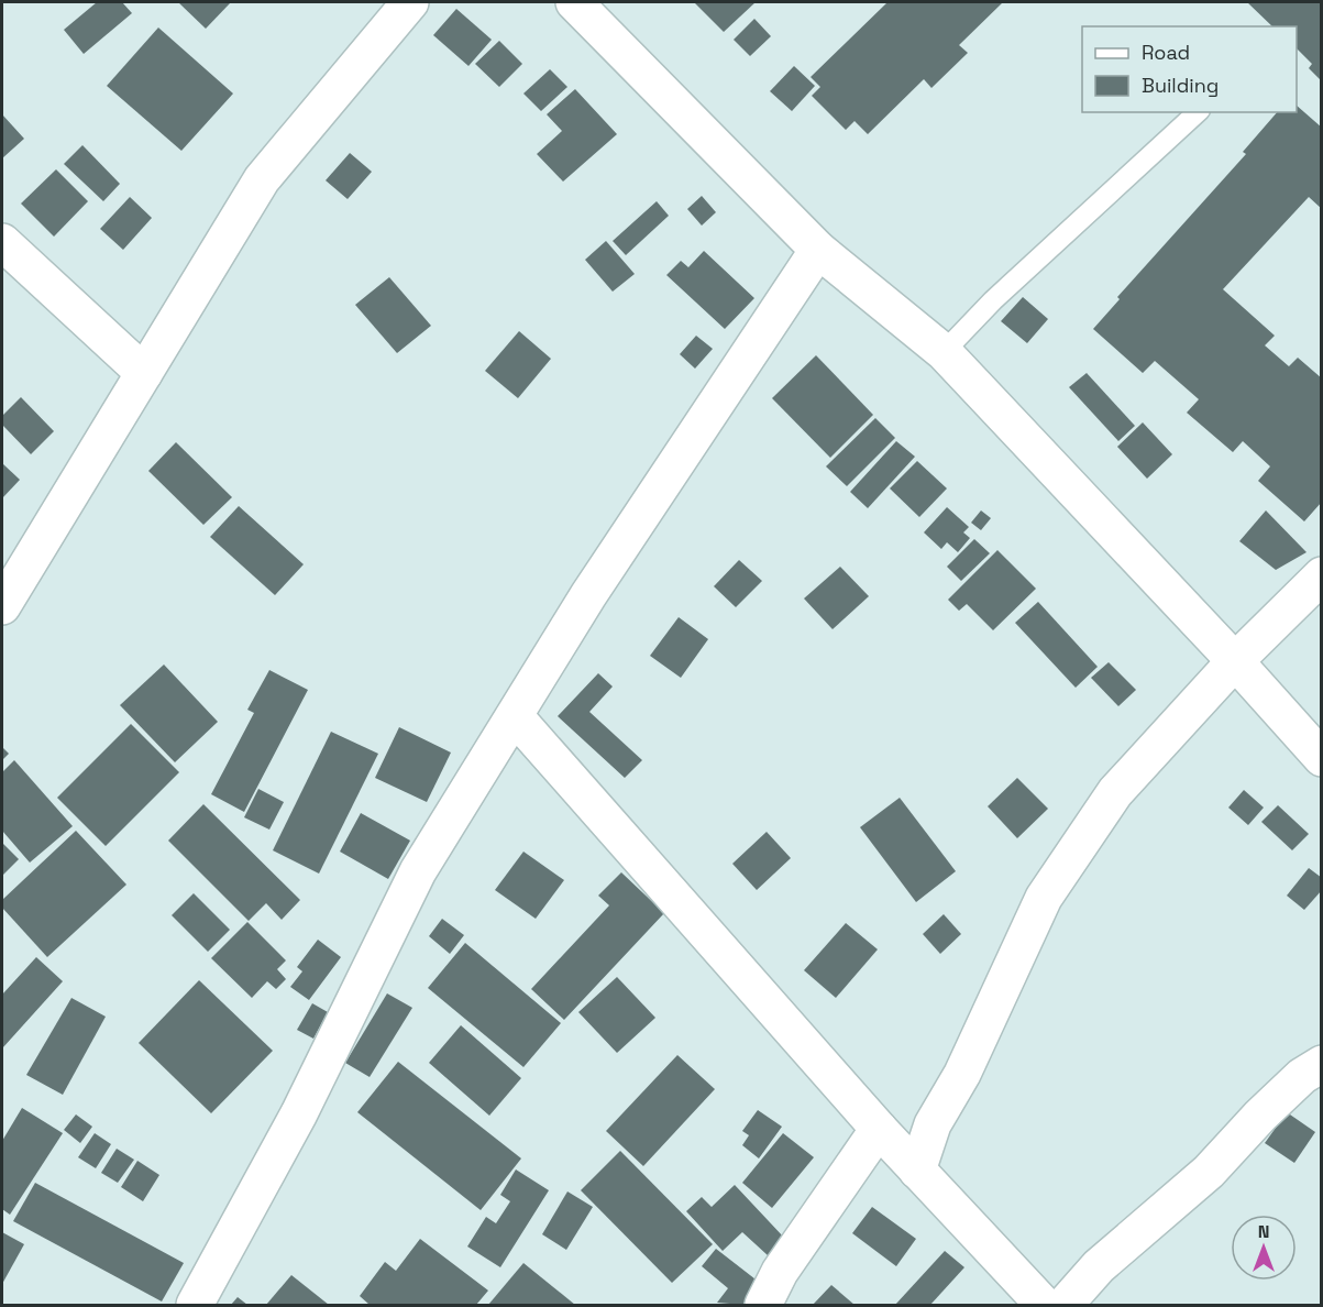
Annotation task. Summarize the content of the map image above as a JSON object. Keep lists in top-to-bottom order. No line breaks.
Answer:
{"legend":["Road","Building"],"north":"top"}
